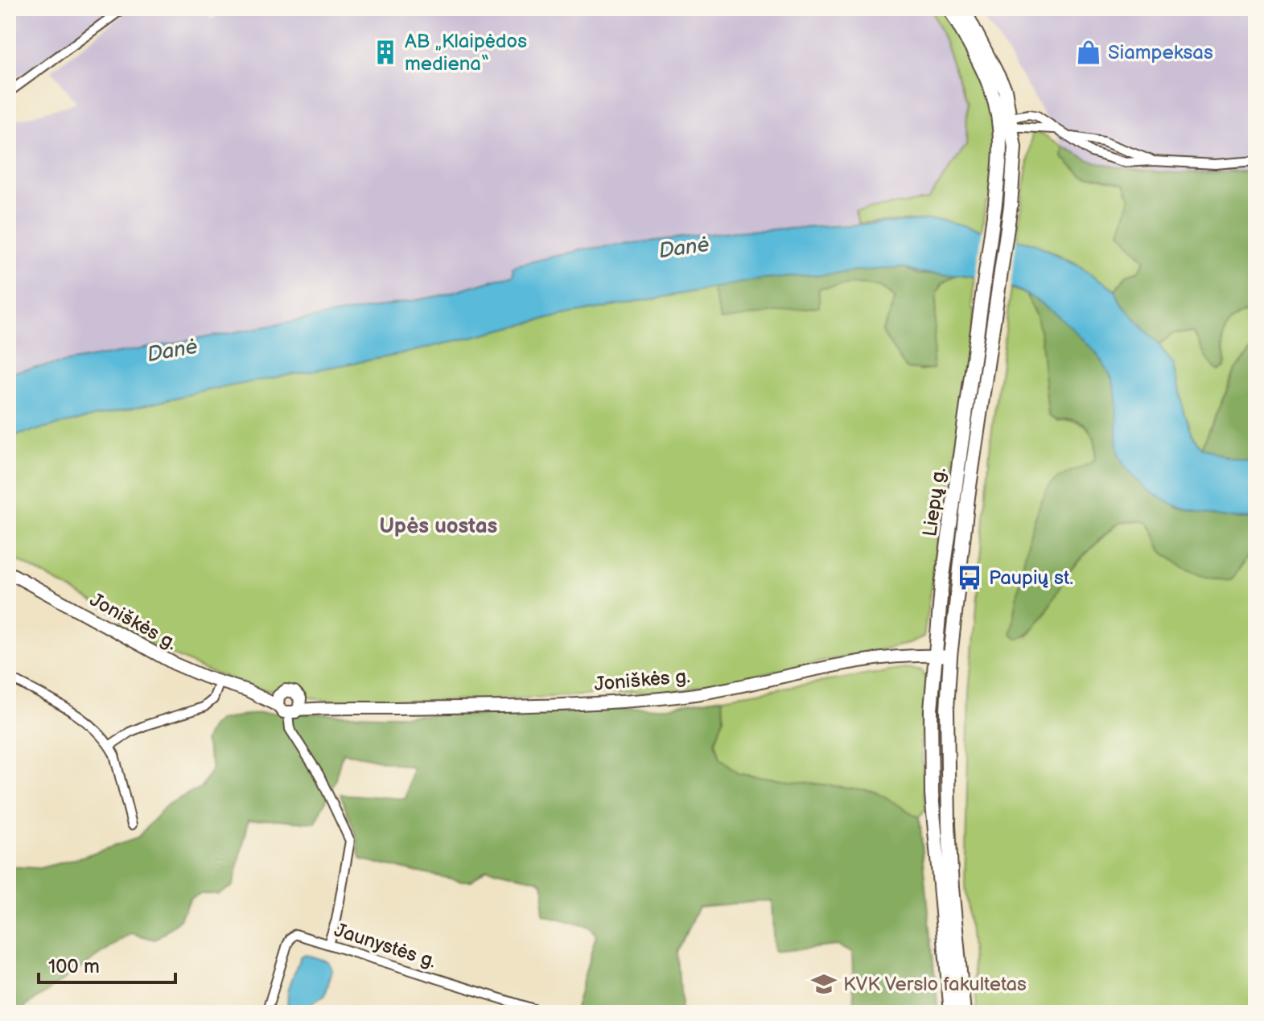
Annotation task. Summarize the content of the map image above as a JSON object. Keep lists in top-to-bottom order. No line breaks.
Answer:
{"streets":{"main road":["Liepų g.","Joniškės g."],"street":["Jaunystės g."]},"crossings":[["Liepų g.","Joniškės g."]],"districts":["Upės uostas"],"water":["Danė"],"places":{"building":["AB „Klaipėdos mediena“"],"shop":["Siampeksas"],"bus stop":["Paupių st."],"school or university":["KVK Verslo fakultetas"]},"scale_bar":"100 m"}
